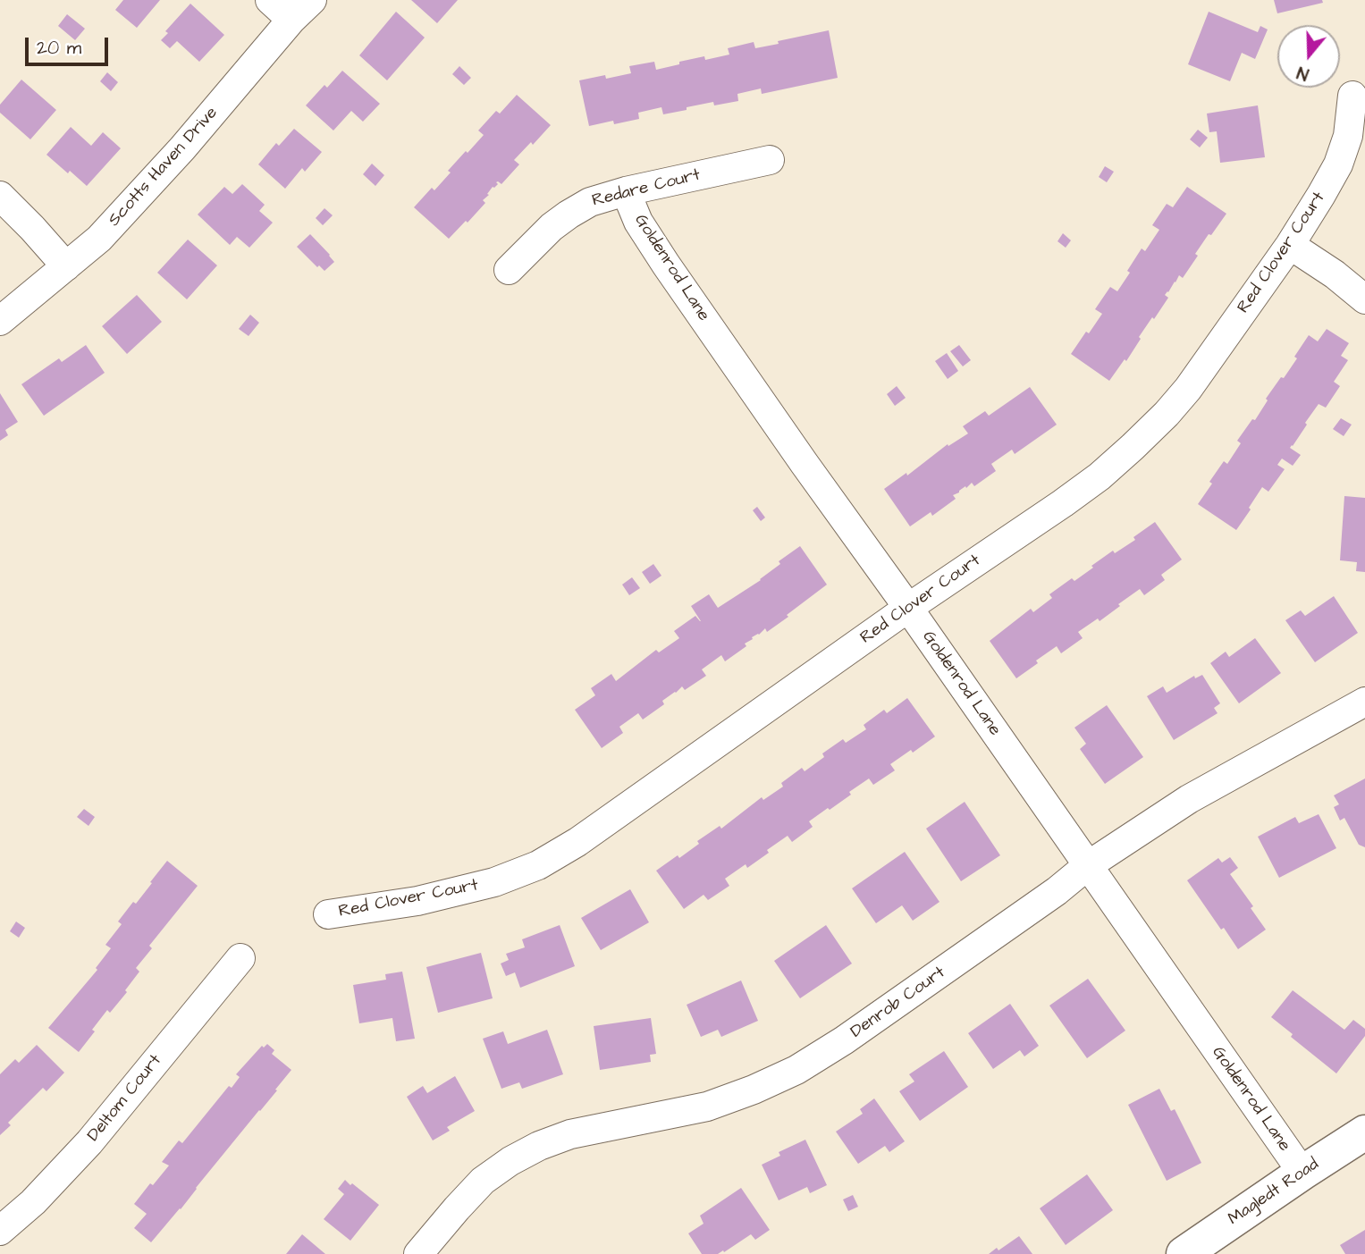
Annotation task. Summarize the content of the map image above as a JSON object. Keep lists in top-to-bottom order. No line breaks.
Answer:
{"streets":{"street":["Scotts Haven Drive","Redare Court","Red Clover Court","Goldenrod Lane","Denrob Court","Deltom Court","Magledt Road"]},"crossings":[["Redare Court","Goldenrod Lane"],["Red Clover Court","Goldenrod Lane"],["Goldenrod Lane","Denrob Court"],["Goldenrod Lane","Magledt Road"]],"scale_bar":"20 m","north":"bottom"}
